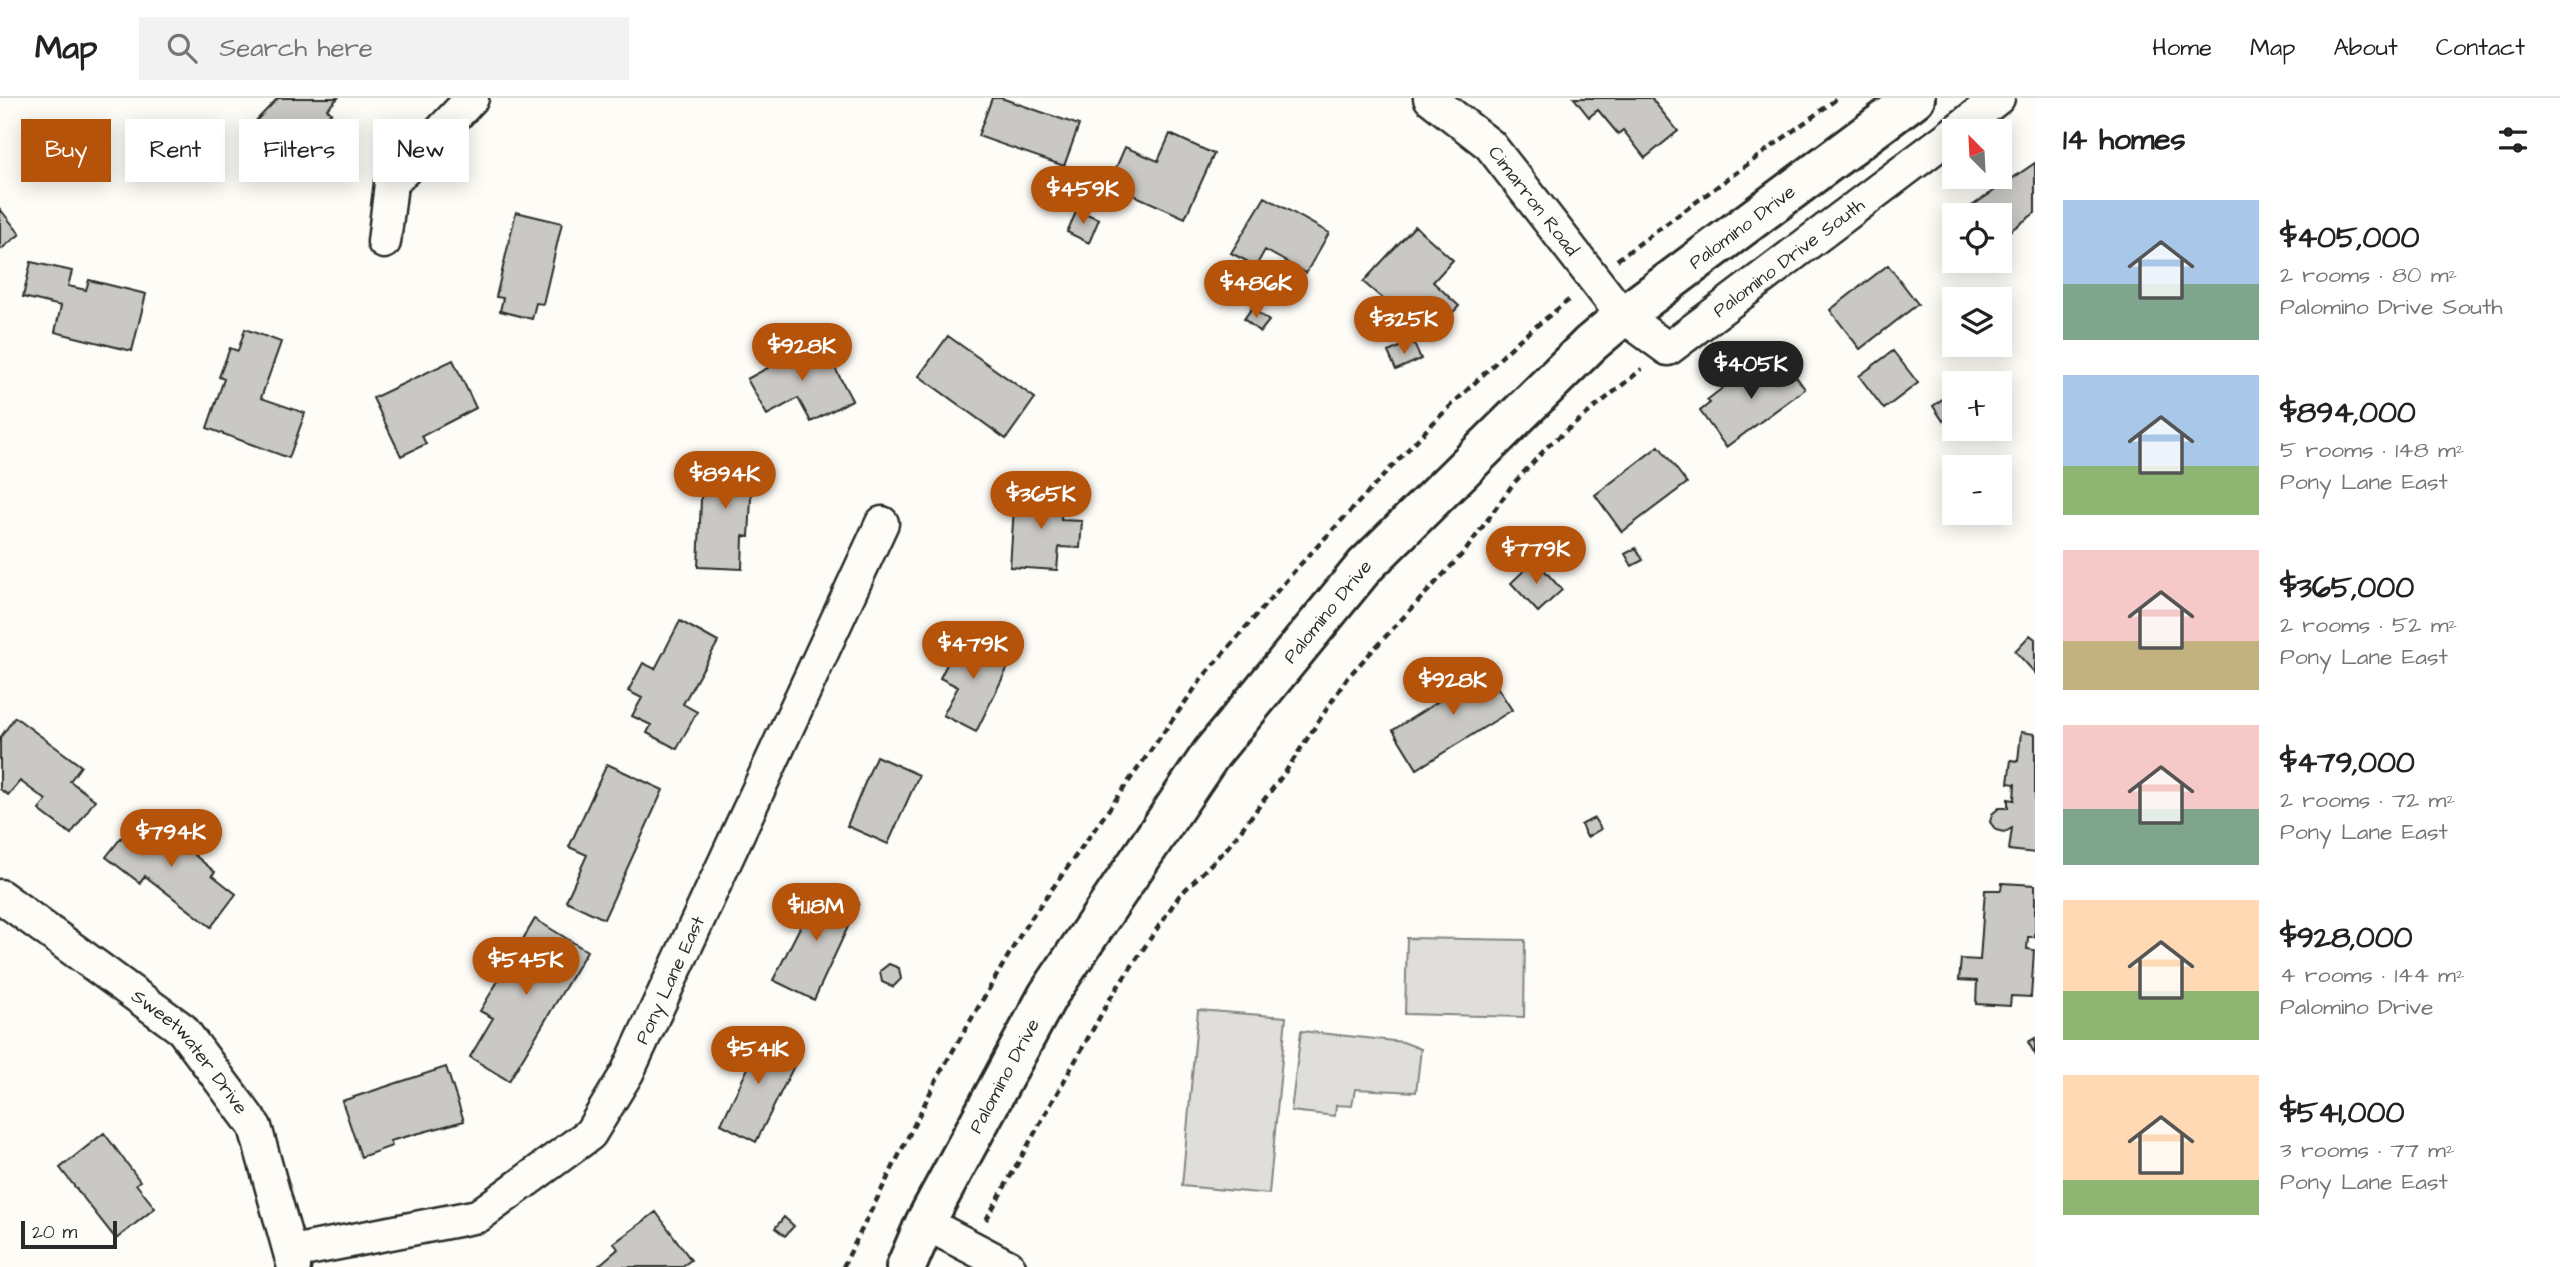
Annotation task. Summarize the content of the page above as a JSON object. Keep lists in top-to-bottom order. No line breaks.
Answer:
{"streets":{"street":["Cimarron Road","Palomino Drive","Palomino Drive South","Pony Lane East","Sweetwater Drive"]},"crossings":[["Cimarron Road","Palomino Drive"],["Pony Lane East","Sweetwater Drive"]],"scale_bar":"20 m","north":"top left","page":{"header":"Map","search":"Search here","nav":["Home","Map","About","Contact"],"heading":"14 homes","map_buttons":["+","−"],"chip":["Buy","Rent","Filters","New"],"price":["$459K","$486K","$325K","$928K","$405K","$894K","$365K","$779K","$479K","$928K","$794K","$1.18M","$545K","$541K"],"list":[{"name":"$405,000","note":"2 rooms · 80 m² · Palomino Drive South"},{"name":"$894,000","note":"5 rooms · 148 m² · Pony Lane East"},{"name":"$365,000","note":"2 rooms · 52 m² · Pony Lane East"},{"name":"$479,000","note":"2 rooms · 72 m² · Pony Lane East"},{"name":"$928,000","note":"4 rooms · 144 m² · Palomino Drive"},{"name":"$541,000","note":"3 rooms · 77 m² · Pony Lane East"}],"scale":"20 m"}}
